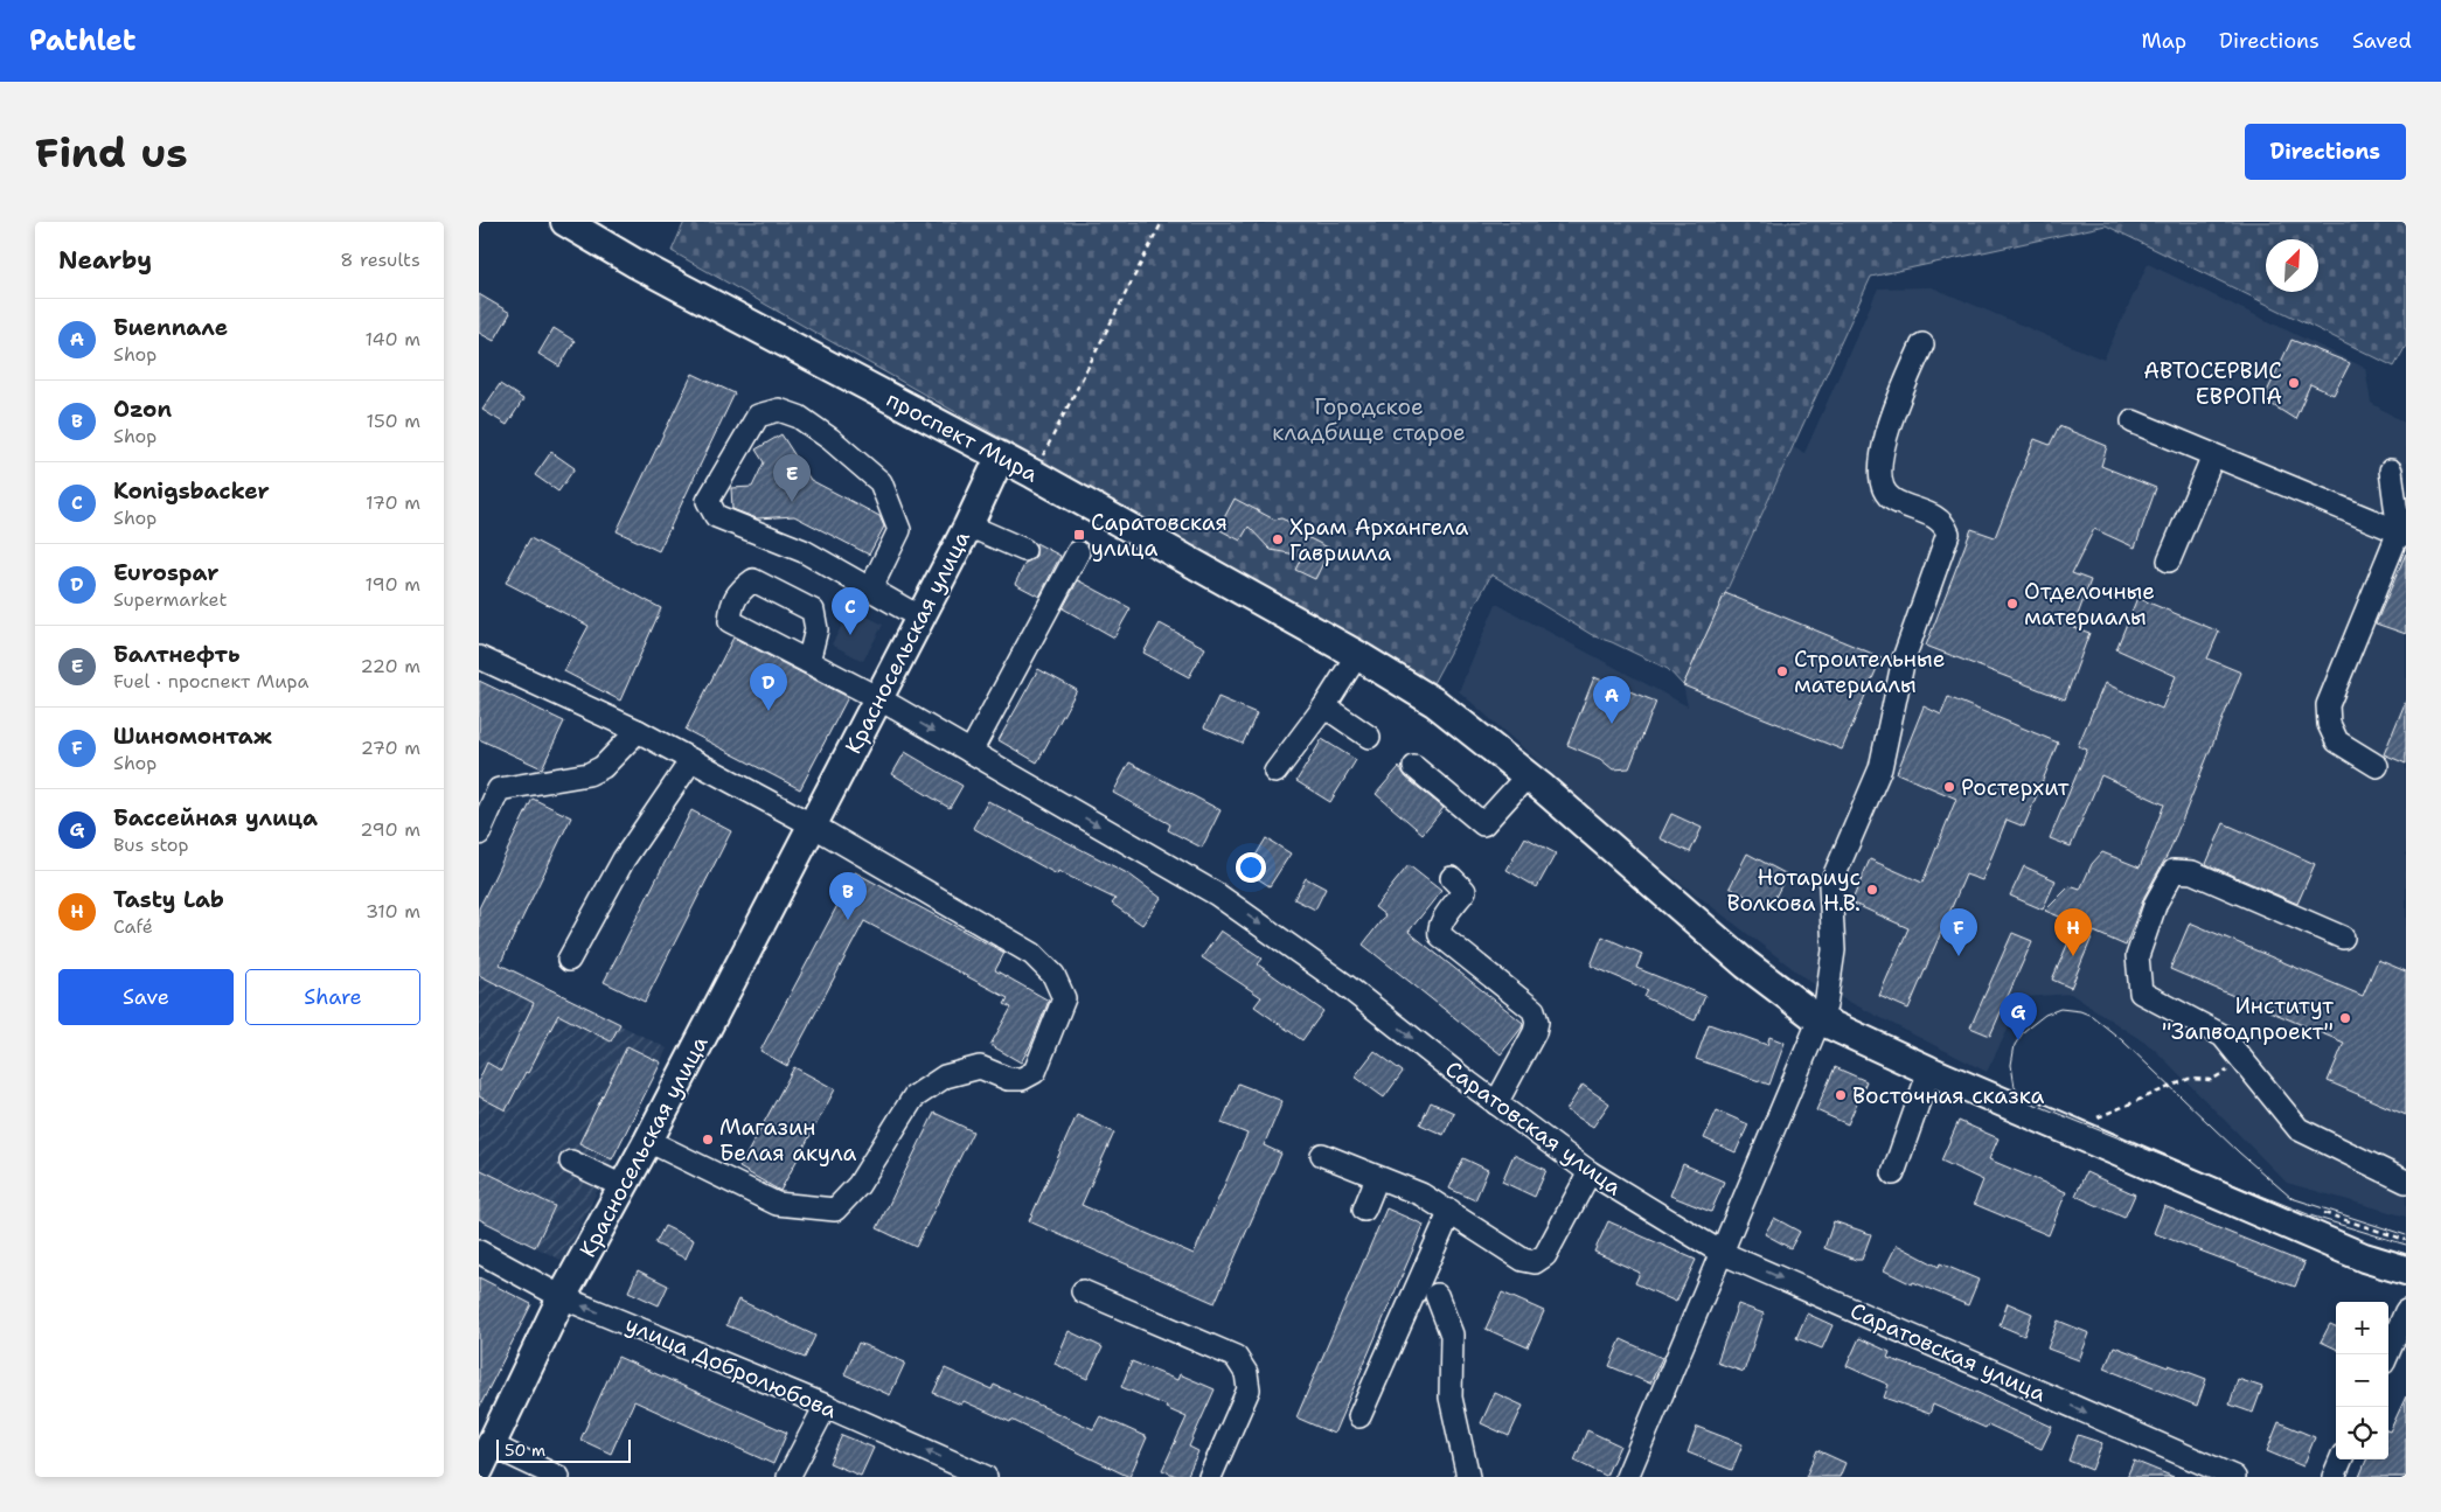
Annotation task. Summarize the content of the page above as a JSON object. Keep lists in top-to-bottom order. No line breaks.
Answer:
{"streets":{"main road":["проспект Мира","Красносельская улица"],"street":["Саратовская улица","улица Добролюбова"]},"crossings":[["проспект Мира","Красносельская улица"],["Красносельская улица","Саратовская улица"],["Красносельская улица","улица Добролюбова"]],"one_way":["Саратовская улица","улица Добролюбова"],"parks":["Городское кладбище старое"],"places":{"other":["АВТОСЕРВИС ЕВРОПА","Храм Архангела Гавриила","Отделочные материалы","Строительные материалы","Ростерхит","Нотариус Волкова Н.В.","Институт \"Запводпроект\"","Восточная сказка","Магазин Белая акула"],"transit":["Саратовская улица"]},"scale_bar":"50 m","north":"top right","page":{"header":"Pathlet","nav":["Map","Directions","Saved"],"buttons":["Directions",["Save","Share"]],"title":"Find us","heading":["Nearby","8 results"],"list":[{"mark":"A","name":"Биеnnале","note":"Shop","value":"140 m"},{"mark":"B","name":"Ozon","note":"Shop","value":"150 m"},{"mark":"C","name":"Konigsbacker","note":"Shop","value":"170 m"},{"mark":"D","name":"Eurospar","note":"Supermarket","value":"190 m"},{"mark":"E","name":"Балтнефть","note":"Fuel · проспект Мира","value":"220 m"},{"mark":"F","name":"Шиномонтаж","note":"Shop","value":"270 m"},{"mark":"G","name":"Бассейная улица","note":"Bus stop","value":"290 m"},{"mark":"H","name":"Tasty Lab","note":"Café","value":"310 m"}],"pins":["E","C","D","A","B","F","H","G"],"map_buttons":["+","−"],"scale":"50 m"}}
